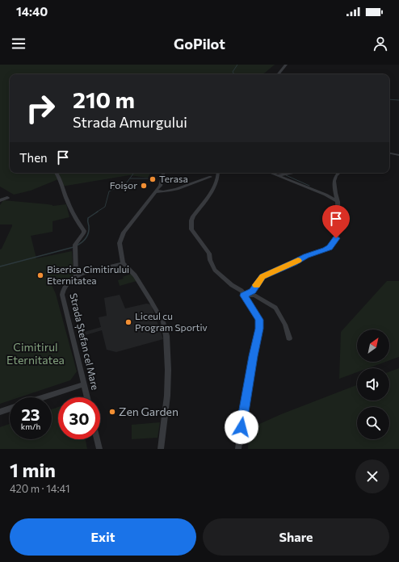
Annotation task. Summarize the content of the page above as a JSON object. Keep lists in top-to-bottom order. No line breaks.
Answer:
{"streets":{"street":["Strada Ștefan cel Mare"]},"parks":["Cimitirul Eternitatea"],"places":["Terasa","Foișor","Biserica Cimitirului Eternitatea","Liceul cu Program Sportiv","Zen Garden"],"north":"top right","page":{"status":"14:40","header":"GoPilot","turn":["210 m","Strada Amurgului"],"then":"Then","speed":"23 km/h","limit":"30","heading":["1 min","420 m · 14:41"],"buttons":["Exit","Share"]}}
